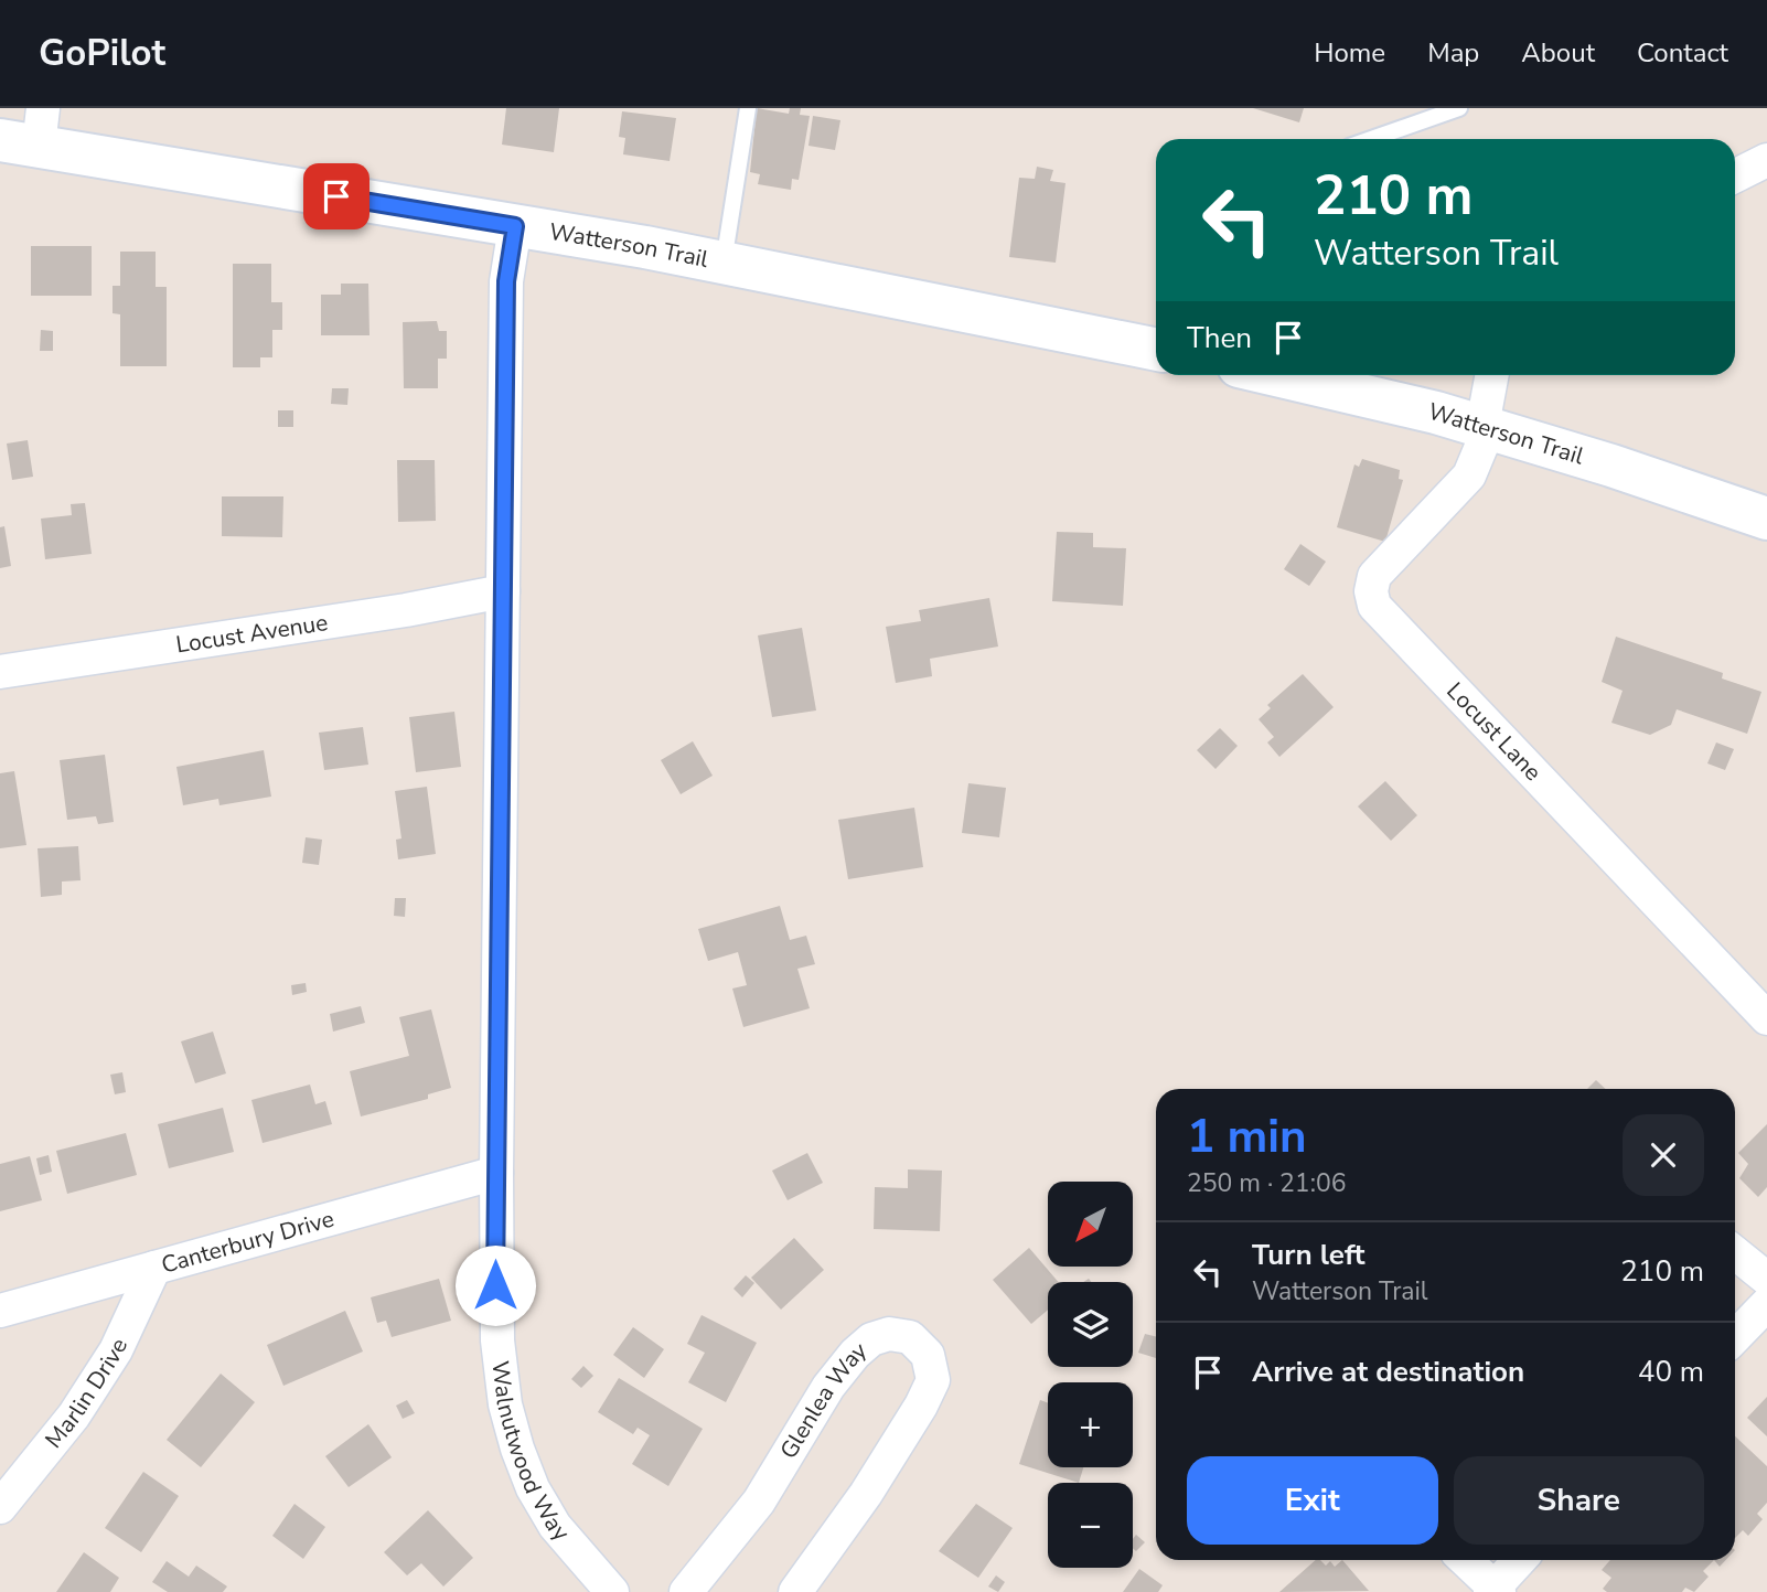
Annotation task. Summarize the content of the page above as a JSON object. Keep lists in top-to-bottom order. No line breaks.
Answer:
{"streets":{"main road":["Watterson Trail"],"street":["Locust Avenue","Locust Lane","Canterbury Drive","Marlin Drive","Glenlea Way","Walnutwood Way"]},"crossings":[["Watterson Trail","Locust Lane"],["Watterson Trail","Walnutwood Way"],["Locust Avenue","Walnutwood Way"],["Canterbury Drive","Marlin Drive"],["Canterbury Drive","Walnutwood Way"]],"north":"bottom left","page":{"header":"GoPilot","nav":["Home","Map","About","Contact"],"turn":["210 m","Watterson Trail"],"then":"Then","heading":["1 min","250 m · 21:06"],"map_buttons":["+","−"],"list":[{"name":"Turn left","note":"Watterson Trail","value":"210 m"},{"name":"Arrive at destination","value":"40 m"}],"buttons":["Exit","Share"]}}
